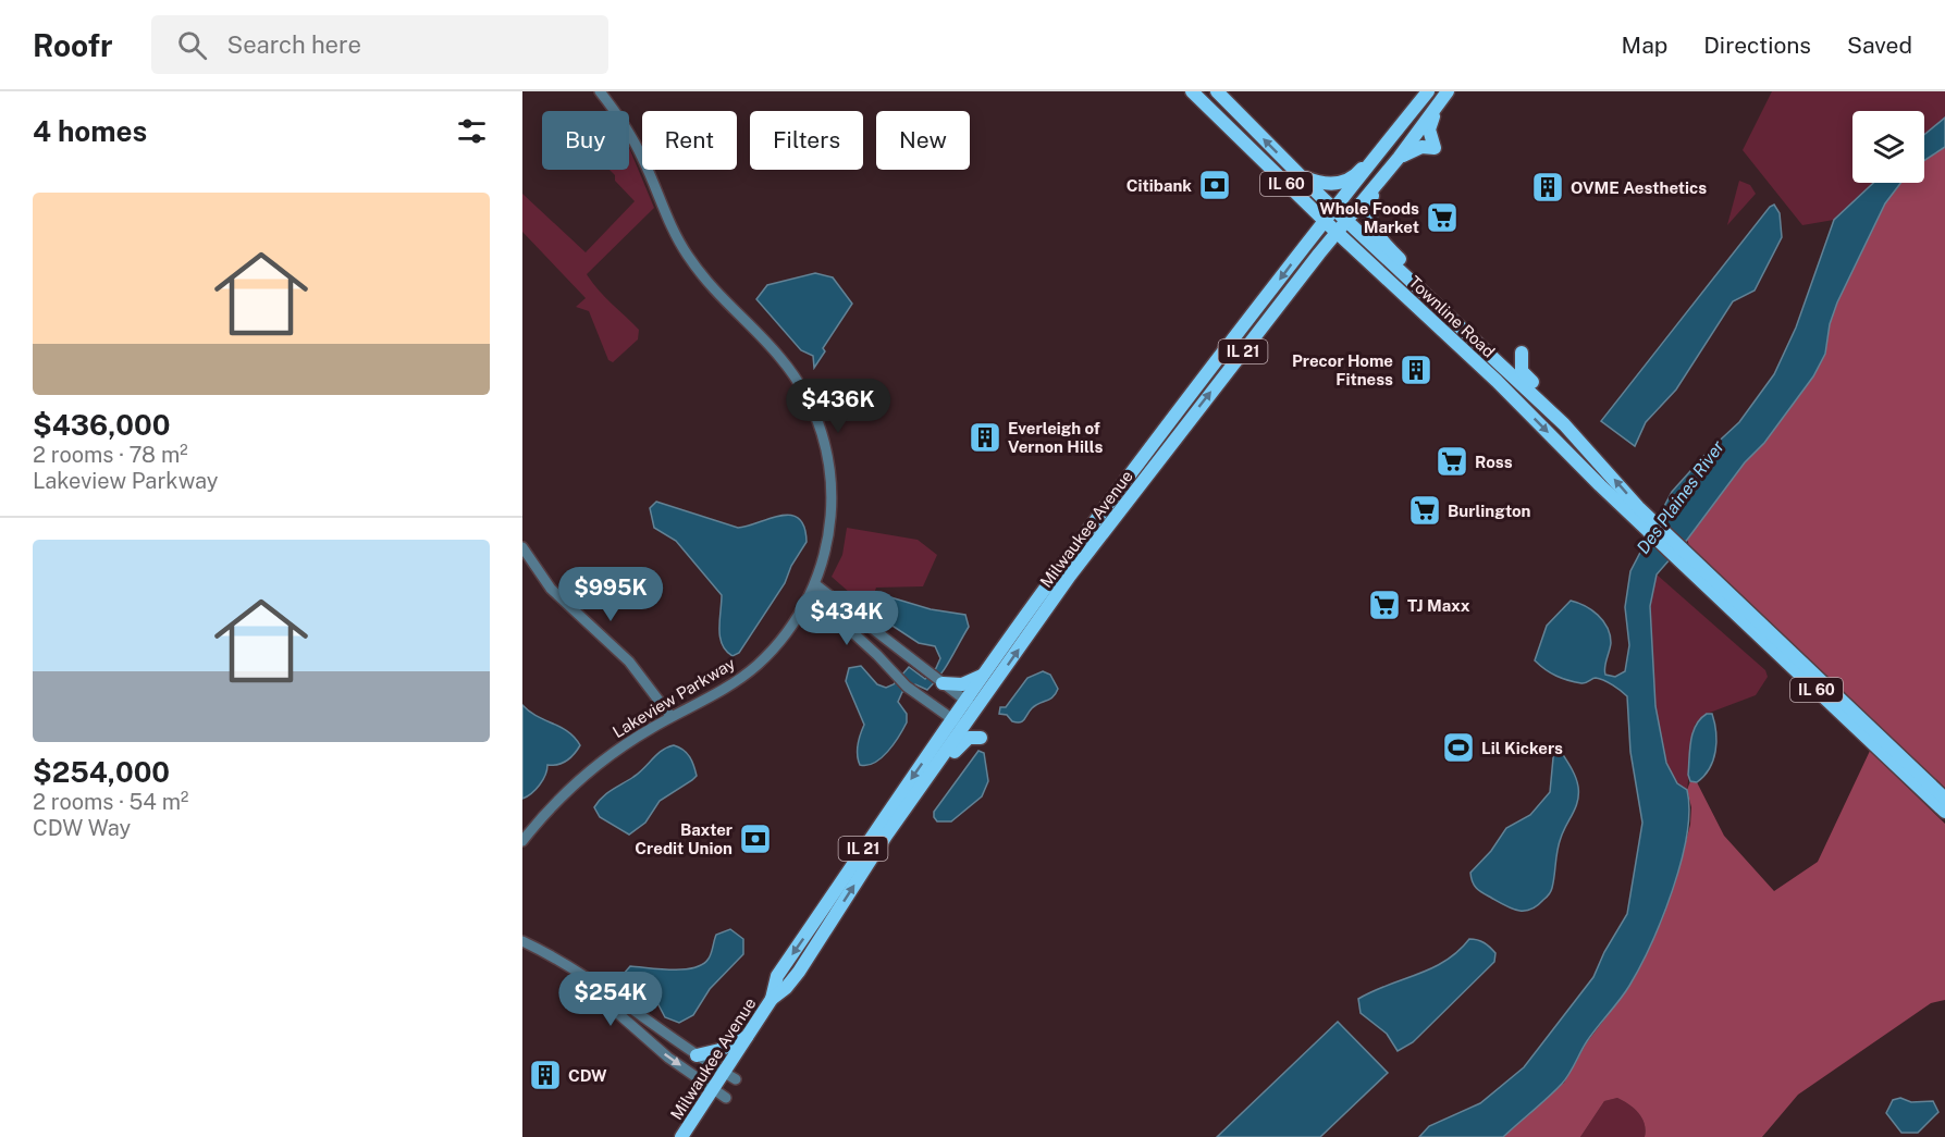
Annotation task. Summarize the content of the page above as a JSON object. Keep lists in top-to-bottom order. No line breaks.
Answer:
{"streets":{"main road":["IL 60","Townline Road","IL 21","Milwaukee Avenue"],"street":["Lakeview Parkway"]},"crossings":[["IL 60","Townline Road"],["Townline Road","Milwaukee Avenue"]],"water":["Des Plaines River"],"places":{"bank":["Citibank","Baxter Credit Union"],"building":["OVME Aesthetics","Precor Home Fitness","Everleigh of Vernon Hills","CDW"],"supermarket":["Whole Foods Market","Ross","Burlington","TJ Maxx"],"sports":["Lil Kickers"]},"page":{"header":"Roofr","search":"Search here","nav":["Map","Directions","Saved"],"heading":"4 homes","chip":["Buy","Rent","Filters","New"],"list":[{"name":"$436,000","note":"2 rooms · 78 m² · Lakeview Parkway"},{"name":"$254,000","note":"2 rooms · 54 m² · CDW Way"}],"price":["$436K","$995K","$434K","$254K"]}}
